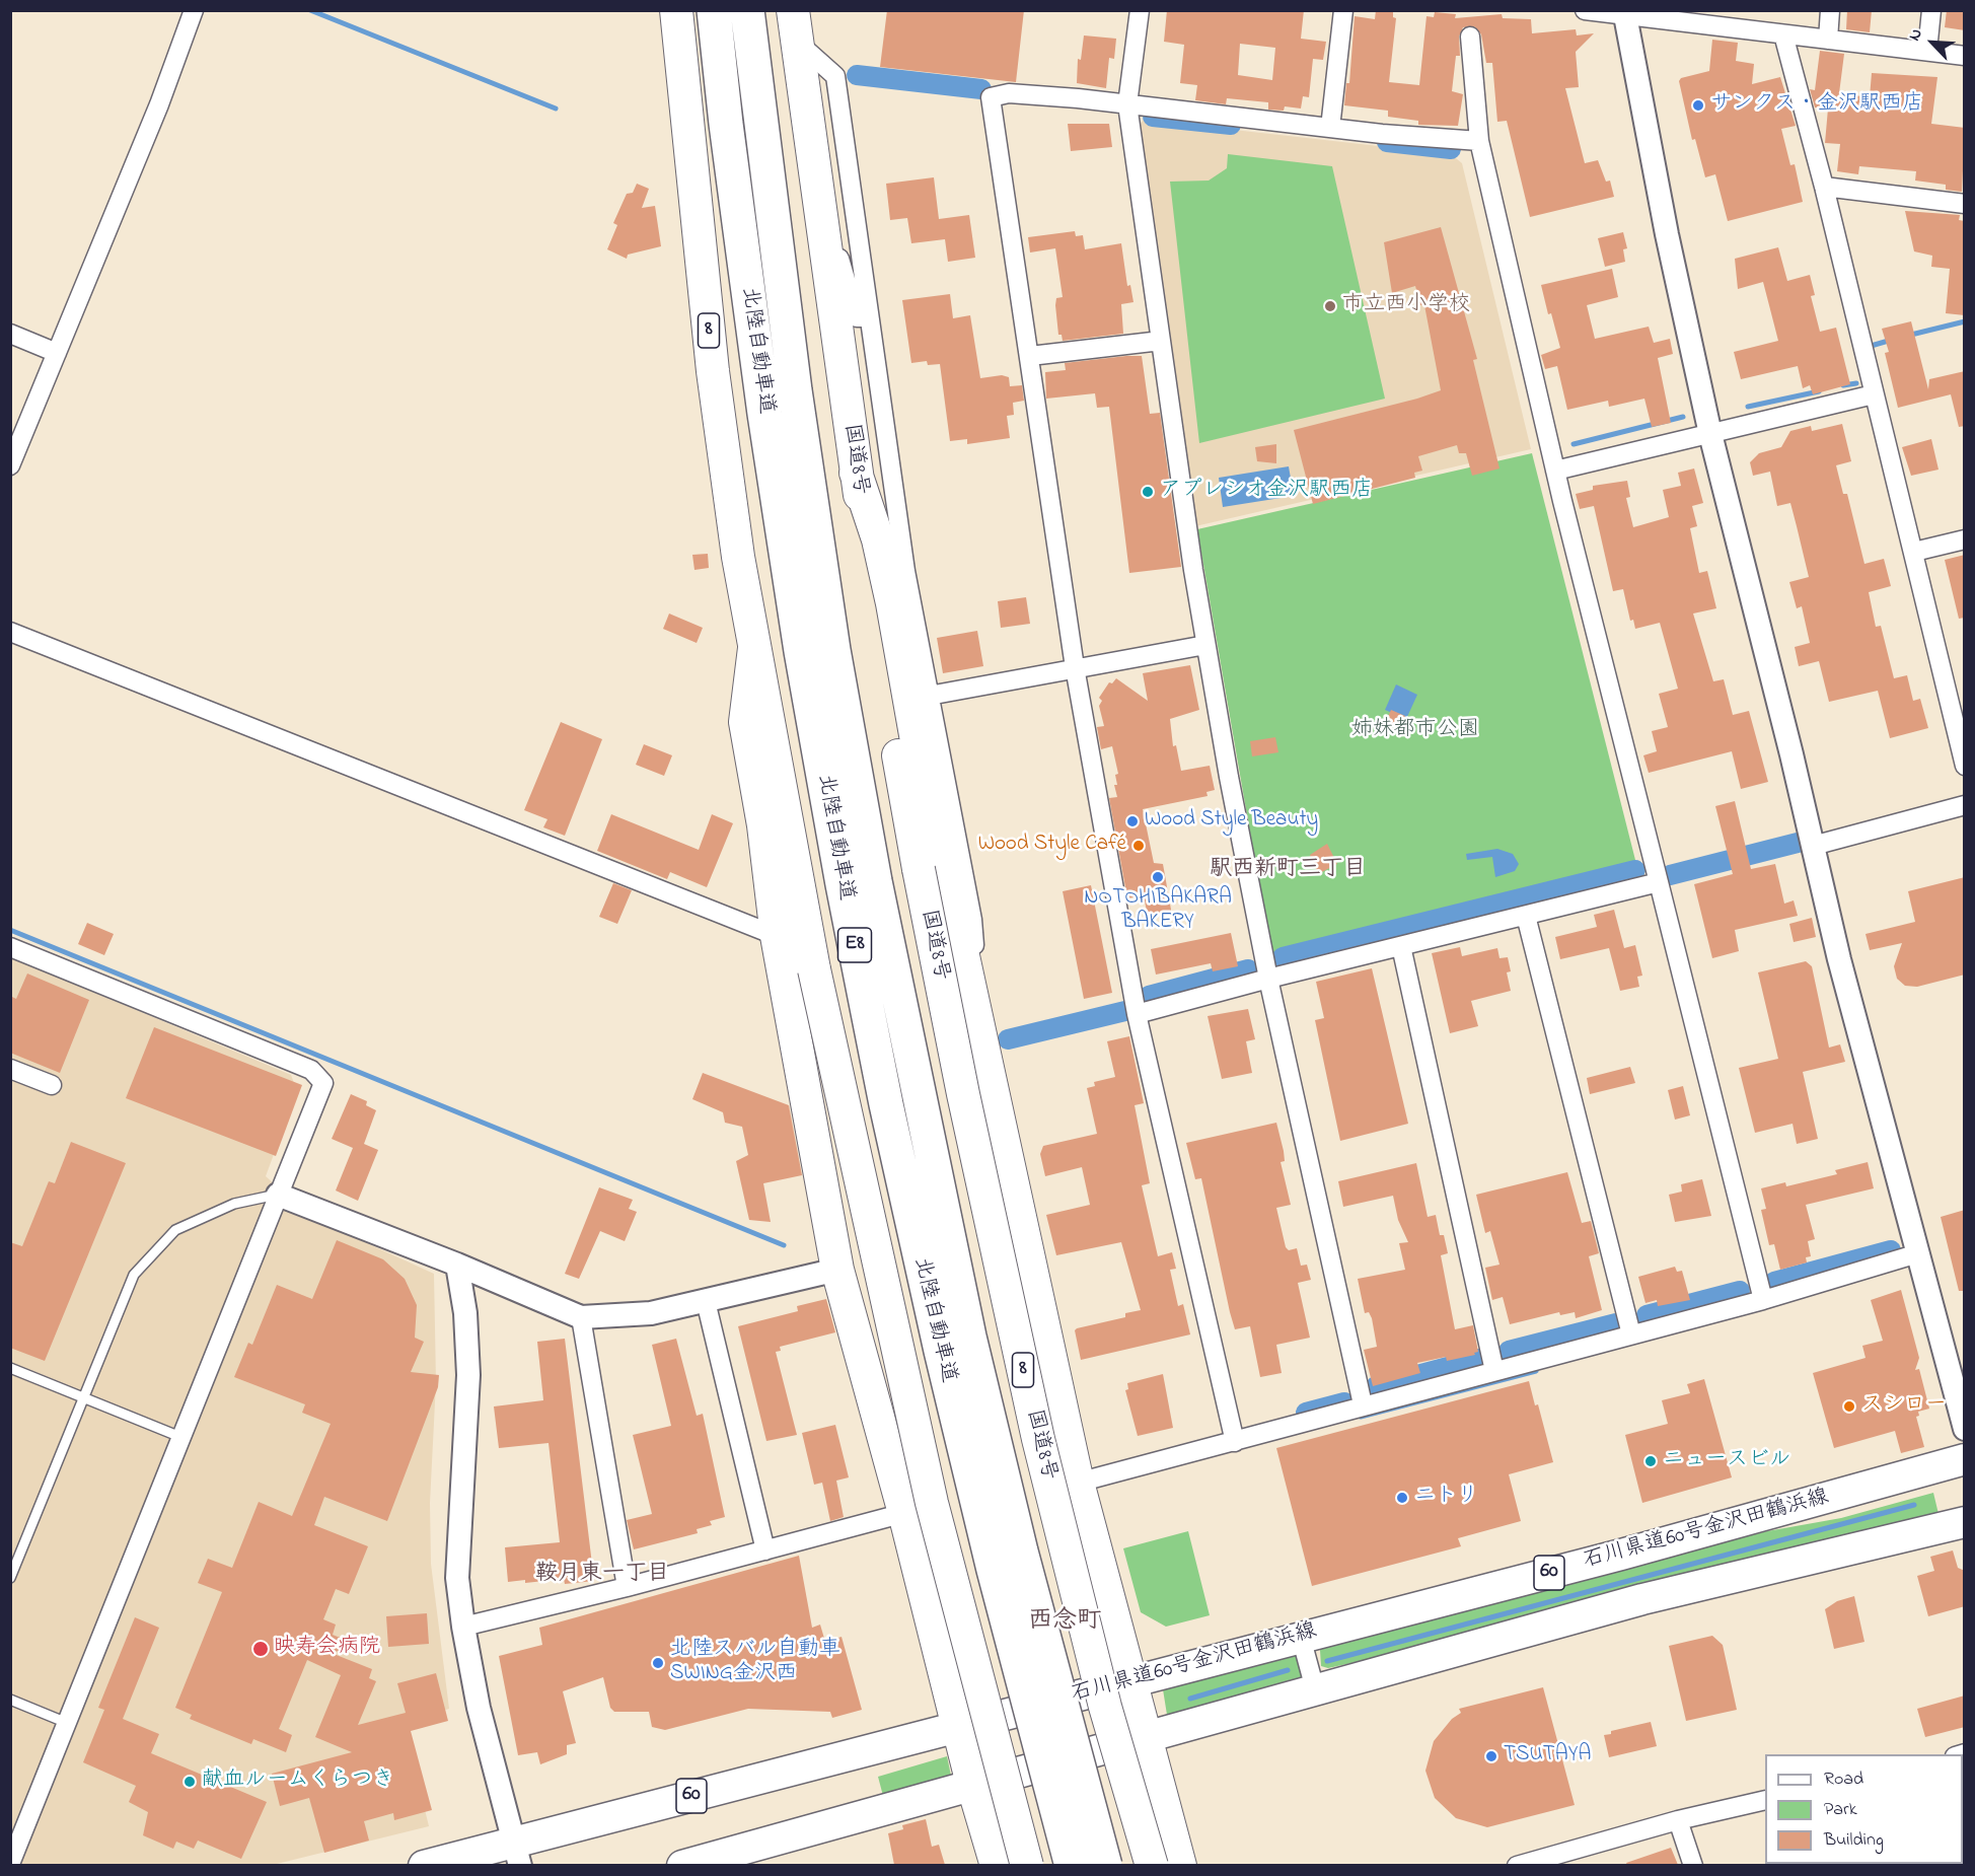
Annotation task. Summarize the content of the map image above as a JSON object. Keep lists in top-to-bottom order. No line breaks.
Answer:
{"streets":{"highway":["8","北陸自動車道","国道8号","E8"],"main road":["石川県道60号金沢田鶴浜線","60"]},"crossings":[["8","国道8号"],["8","石川県道60号金沢田鶴浜線"],["8","60"]],"districts":["駅西新町三丁目","鞍月東一丁目","西念町"],"parks":["姉妹都市公園"],"places":["サンクス・金沢駅西店","市立西小学校","アプレシオ金沢駅西店","Wood Style Beauty","Wood Style Café","NOTOHIBAKARA BAKERY","スシロー","ニュースビル","ニトリ","映寿会病院","北陸スバル自動車 SWING金沢西","TSUTAYA","献血ルームくらつき"],"legend":["Road","Park","Building"],"north":"top left"}
